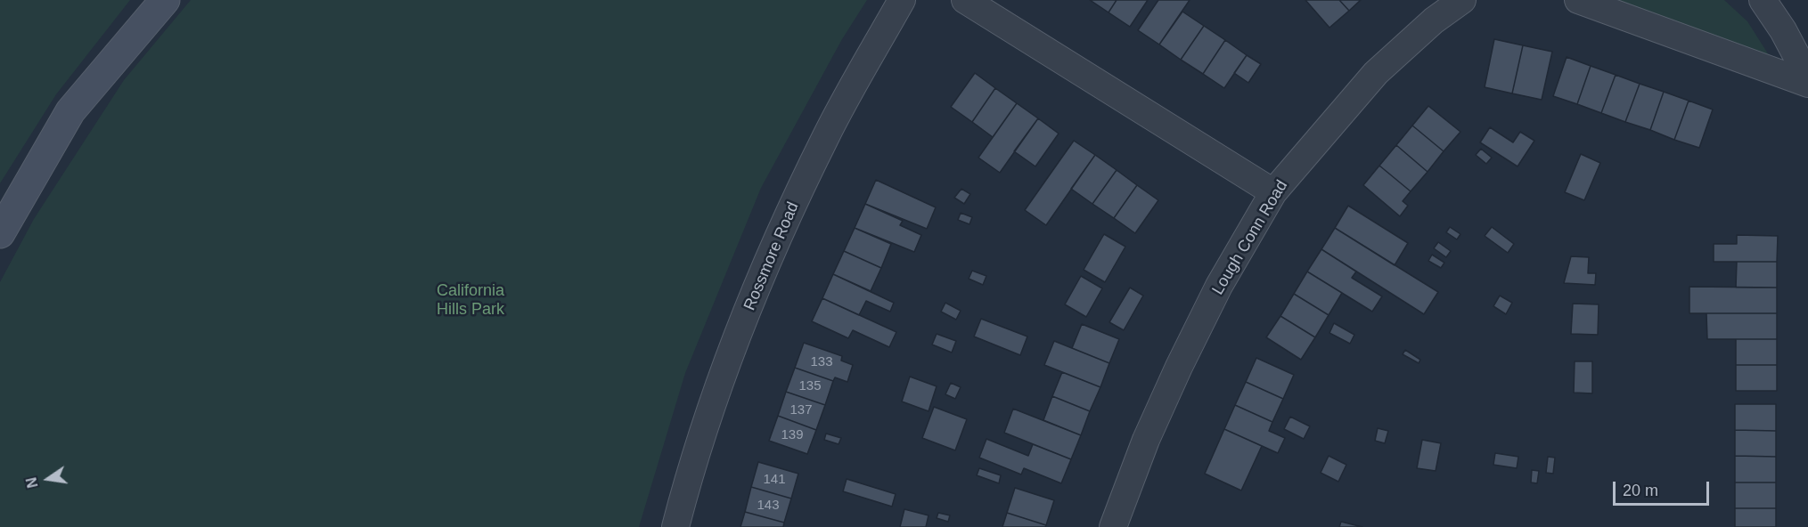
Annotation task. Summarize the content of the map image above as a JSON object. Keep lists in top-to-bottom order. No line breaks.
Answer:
{"streets":{"street":["Lough Conn Road","Rossmore Road"]},"parks":["California Hills Park"],"house_numbers":["133","135","137","139","141","143"],"scale_bar":"20 m","north":"left"}
